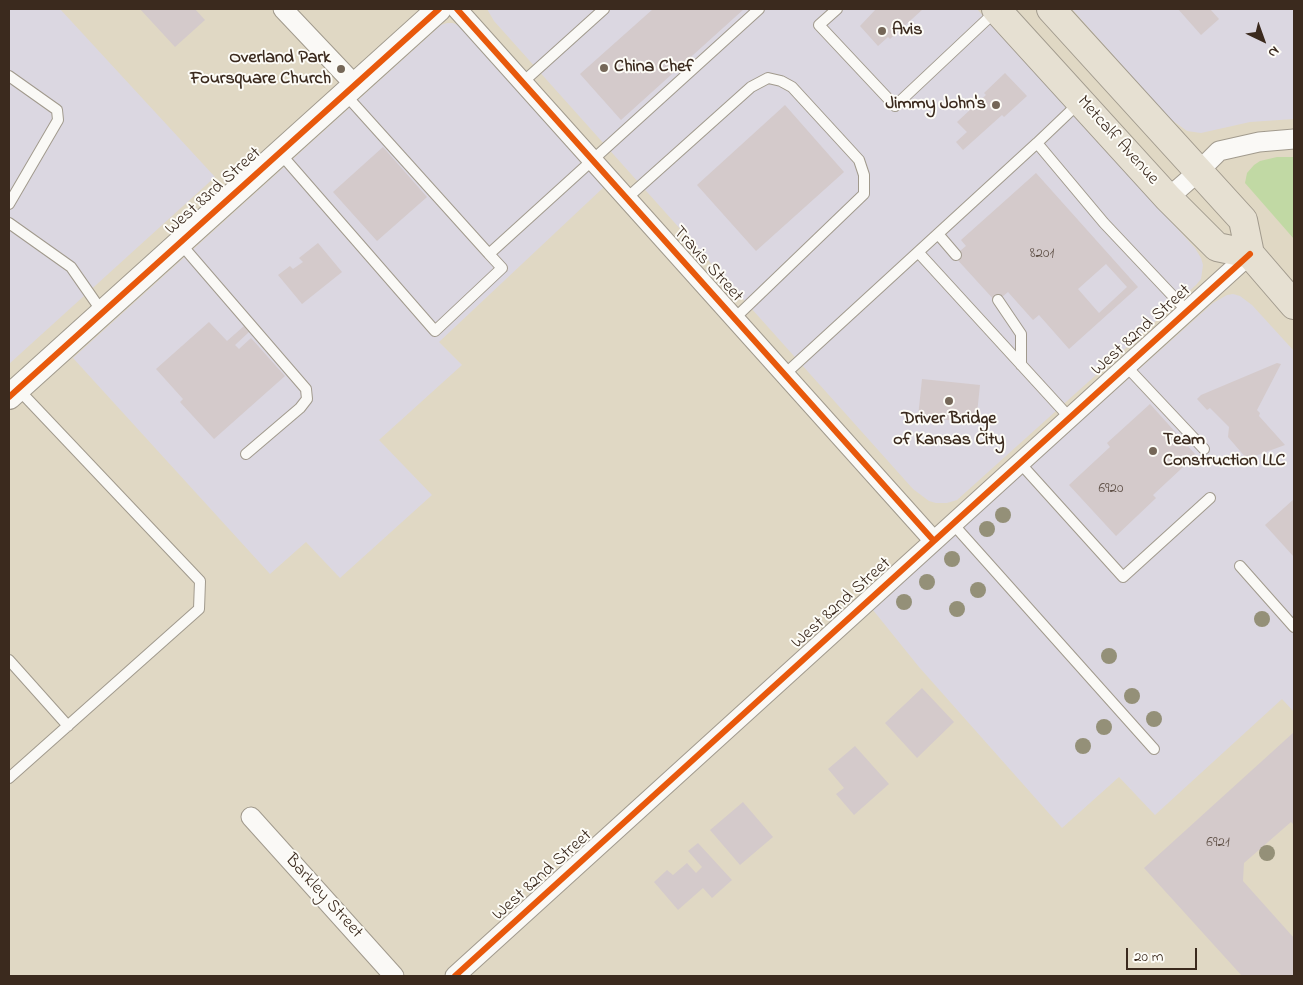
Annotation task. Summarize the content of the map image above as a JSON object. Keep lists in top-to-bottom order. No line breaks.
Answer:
{"streets":{"main road":["Metcalf Avenue"],"street":["West 83rd Street","Travis Street","West 82nd Street","Barkley Street"]},"crossings":[["Metcalf Avenue","West 82nd Street"],["Travis Street","West 82nd Street"]],"places":["Avis","China Chef","Overland Park Foursquare Church","Jimmy John's","Driver Bridge of Kansas City","Team Construction LLC"],"house_numbers":["8201","6920","6921"],"scale_bar":"20 m","north":"bottom right"}
